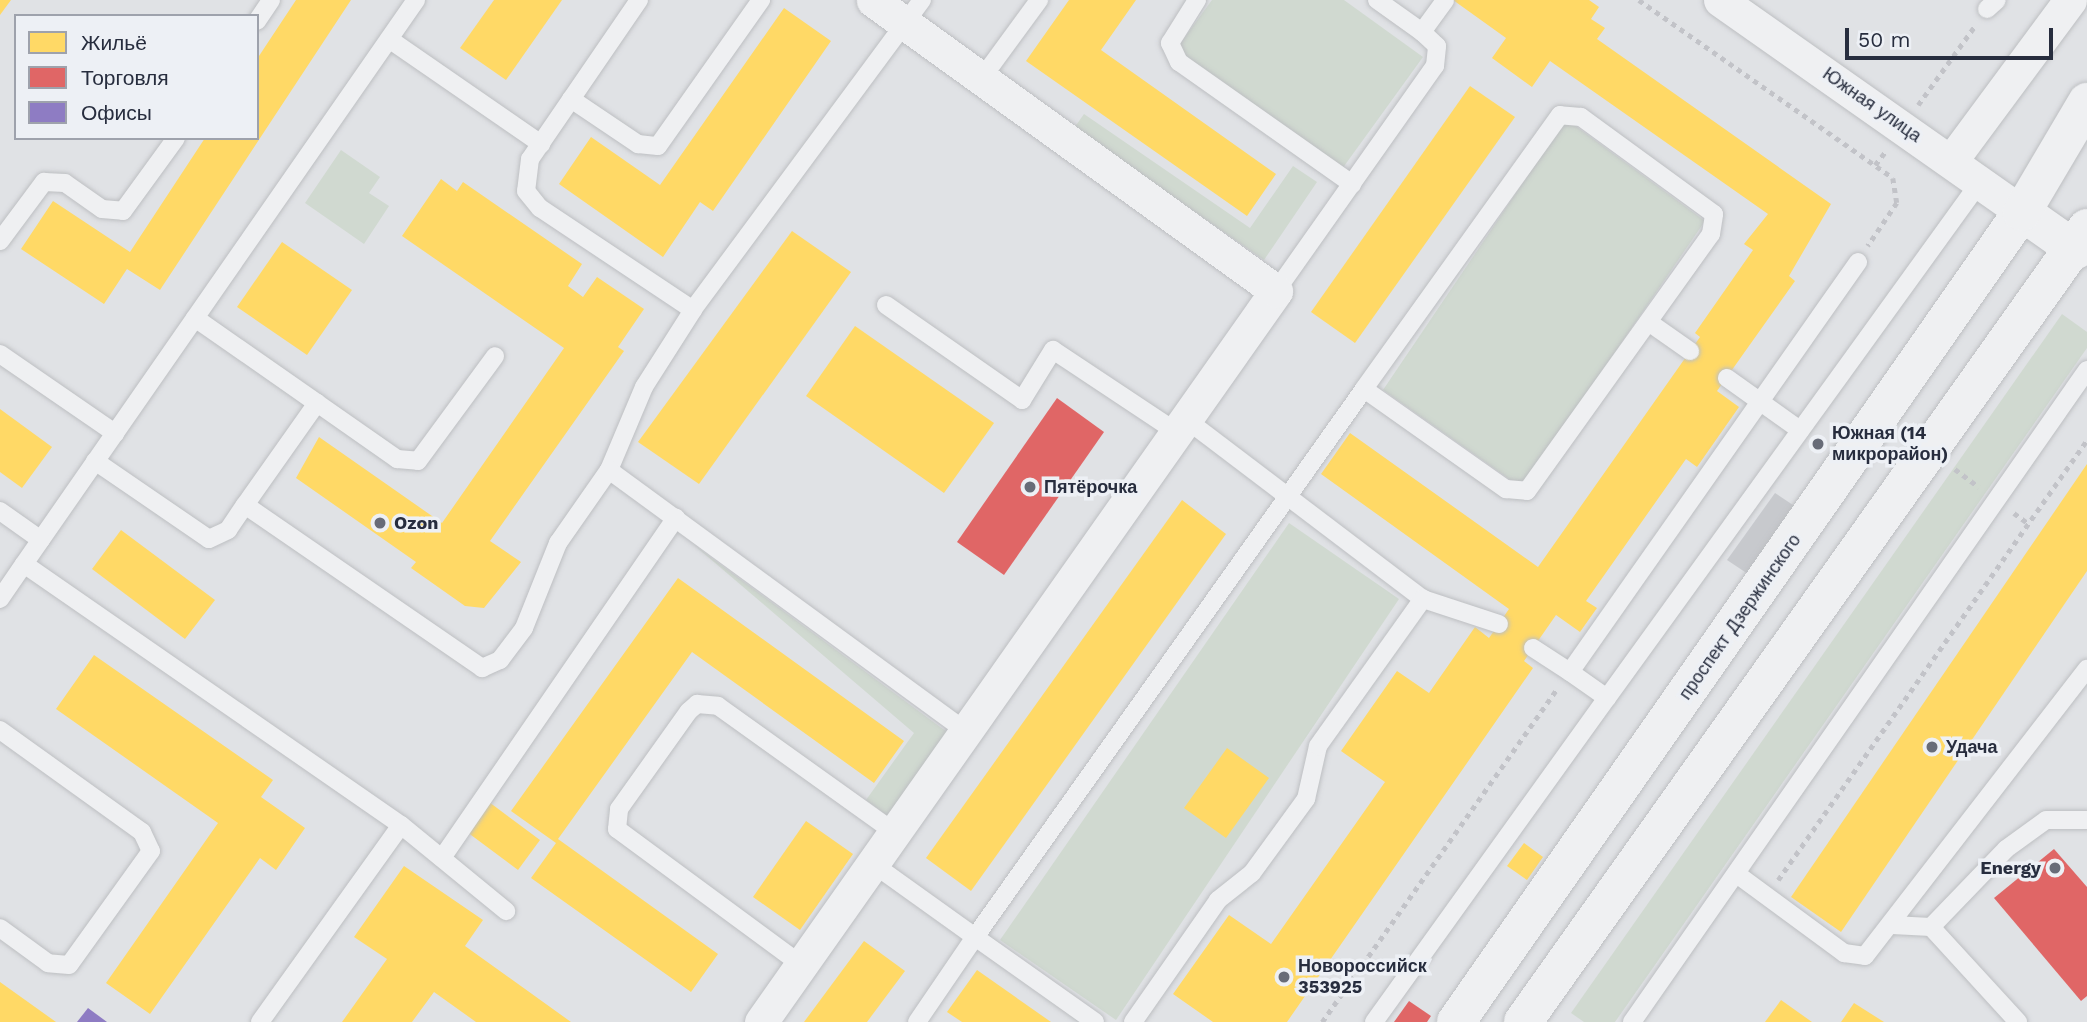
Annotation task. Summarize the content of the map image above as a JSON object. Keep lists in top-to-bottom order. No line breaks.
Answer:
{"streets":{"street":["Южная улица","проспект Дзержинского"]},"crossings":[["Южная улица","проспект Дзержинского"]],"places":["Южная (14 микрорайон)","Пятёрочка","Ozon","Удача","Energy","Новороссийск 353925"],"legend":["Жильё","Торговля","Офисы"],"scale_bar":"50 m"}
